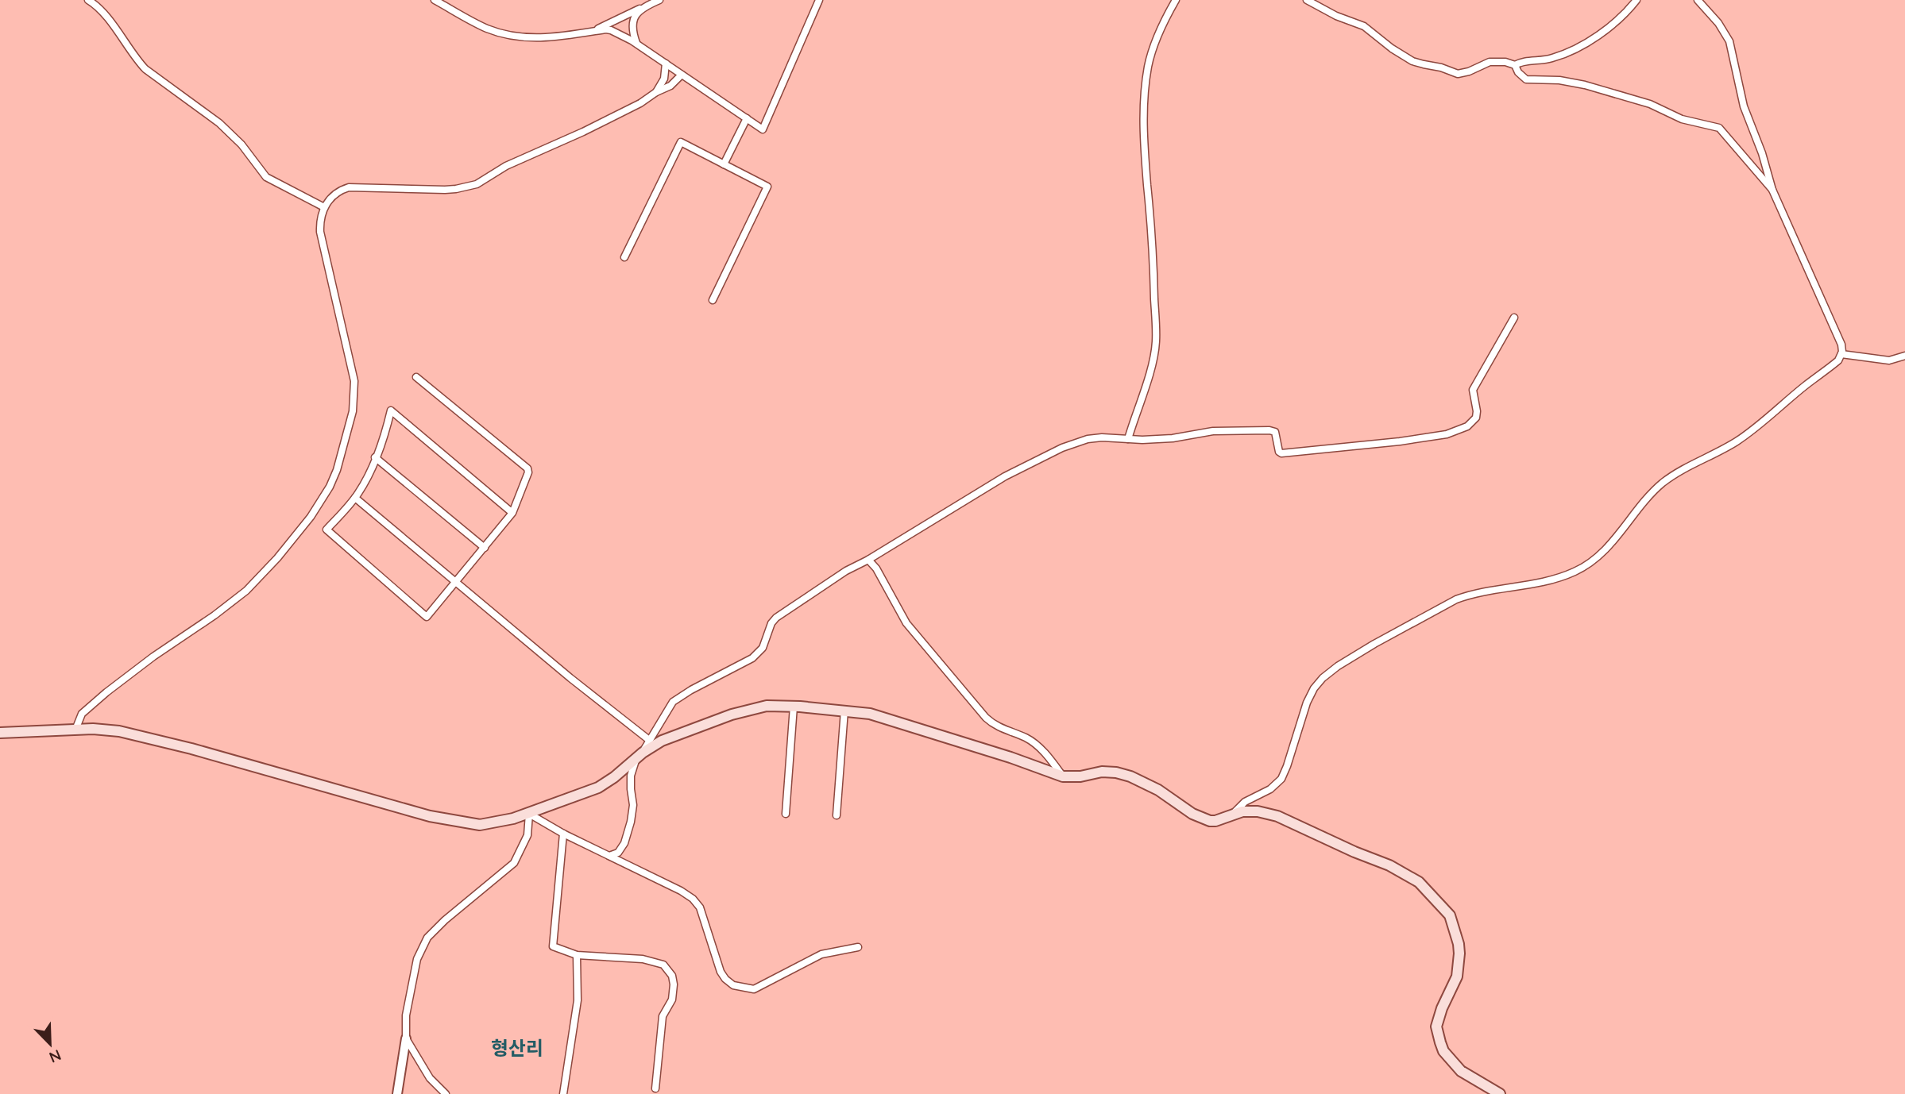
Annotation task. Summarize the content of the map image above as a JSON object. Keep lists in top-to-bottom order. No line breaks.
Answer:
{"districts":["형산리"],"north":"bottom right"}
